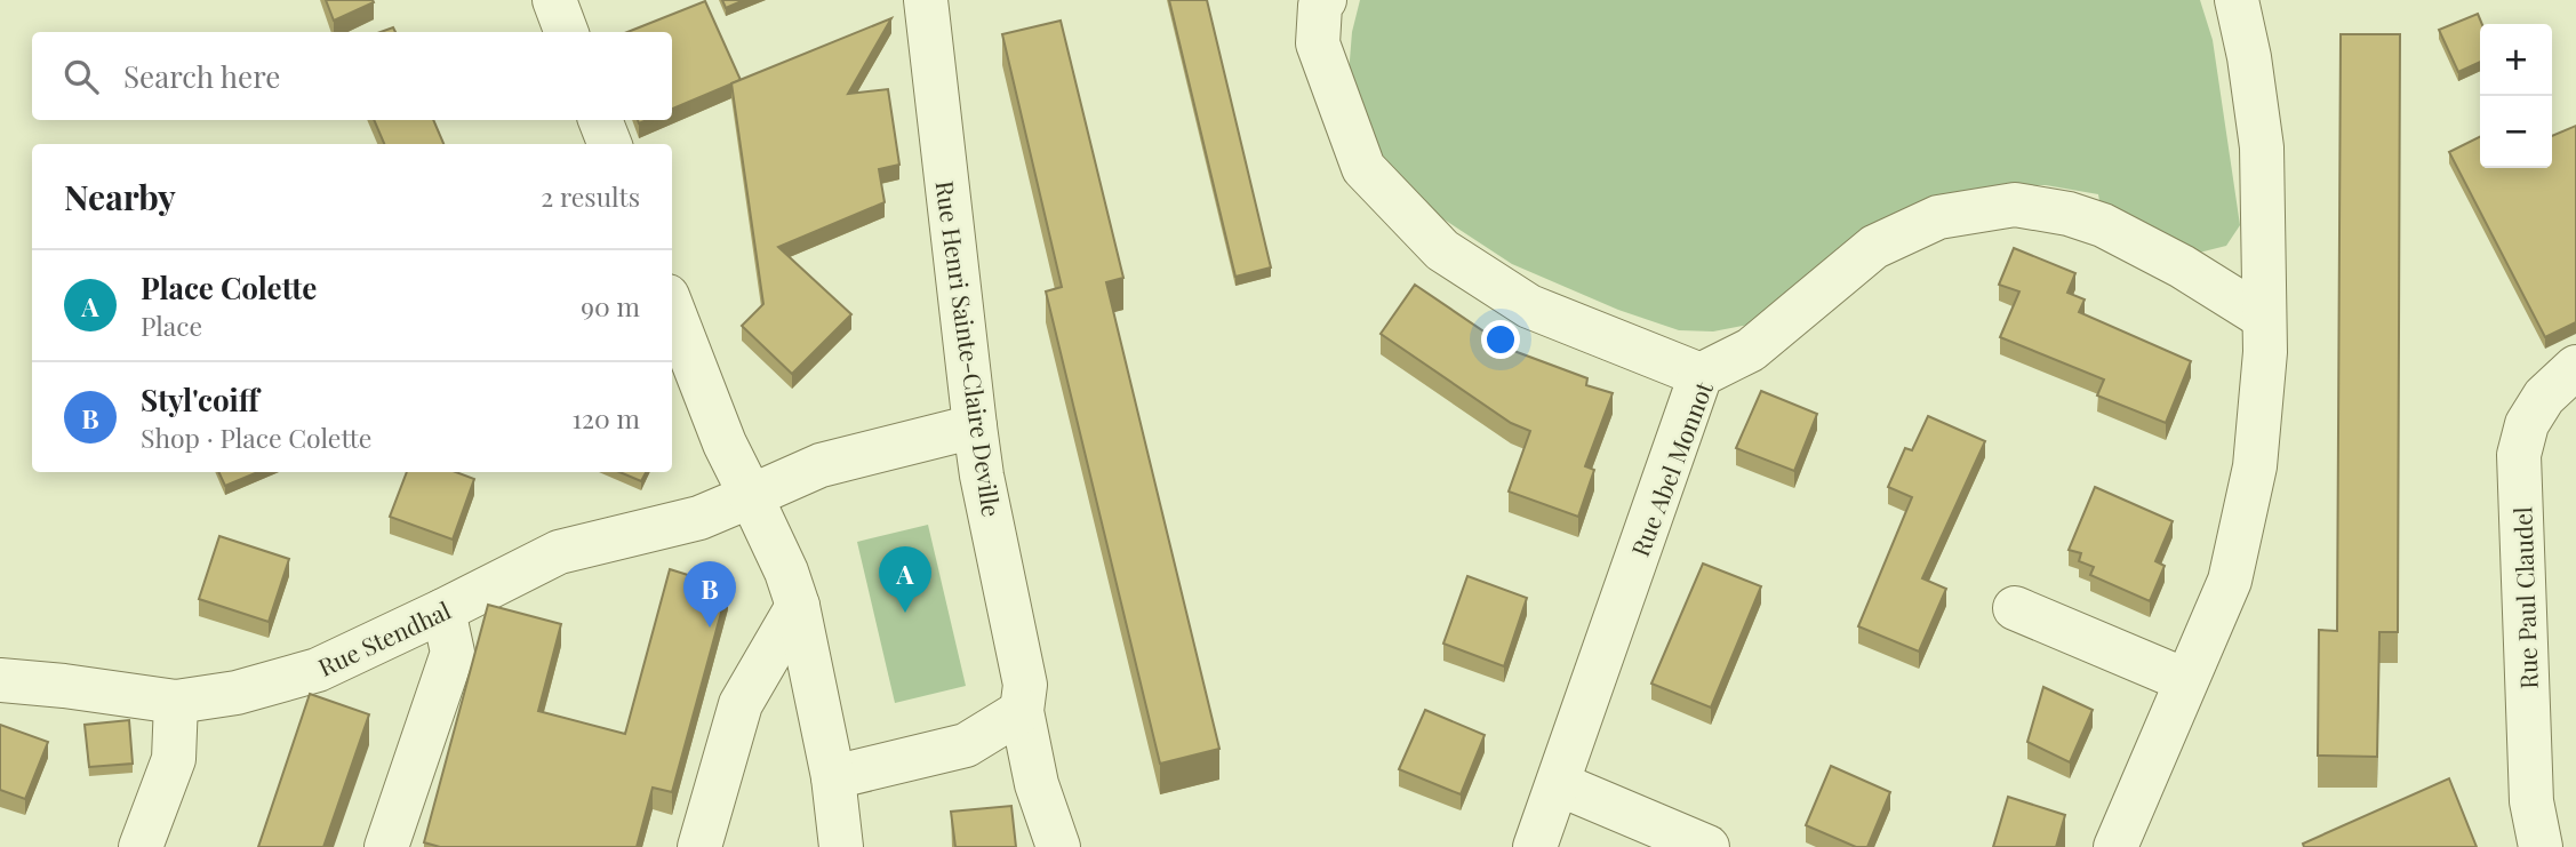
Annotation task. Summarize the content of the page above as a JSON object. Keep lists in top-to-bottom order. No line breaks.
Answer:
{"streets":{"street":["Rue Henri Sainte-Claire Deville","Rue Abel Monnot","Rue Paul Claudel","Rue Stendhal"]},"crossings":[["Rue Henri Sainte-Claire Deville","Rue Stendhal"]],"page":{"map_buttons":["+","−"],"search":"Search here","heading":["Nearby","2 results"],"list":[{"mark":"A","name":"Place Colette","note":"Place","value":"90 m"},{"mark":"B","name":"Styl'coiff","note":"Shop · Place Colette","value":"120 m"}],"pins":["A","B"]}}
